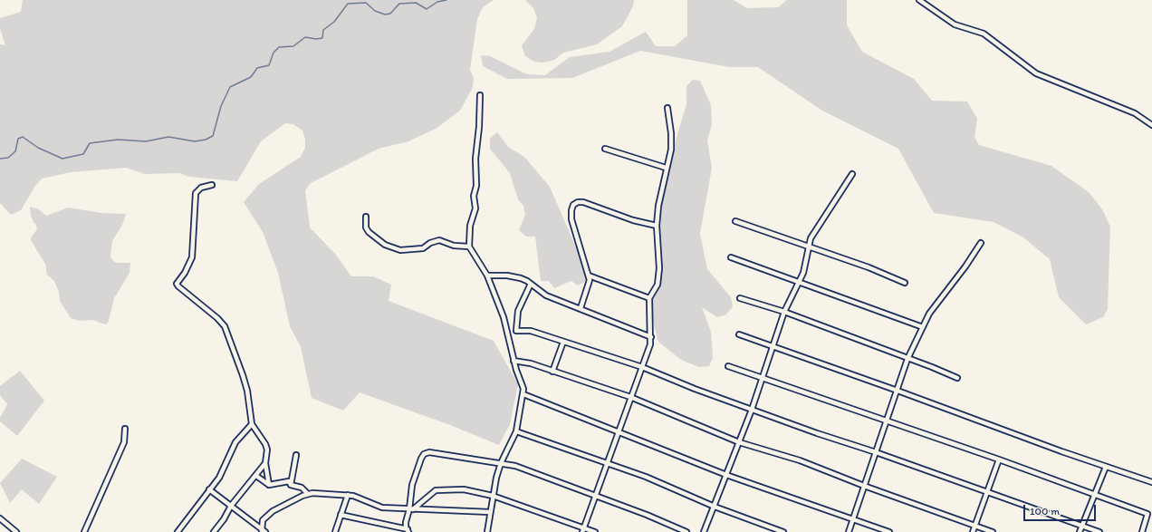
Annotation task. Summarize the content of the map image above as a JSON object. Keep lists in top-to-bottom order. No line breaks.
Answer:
{"scale_bar":"100 m"}
